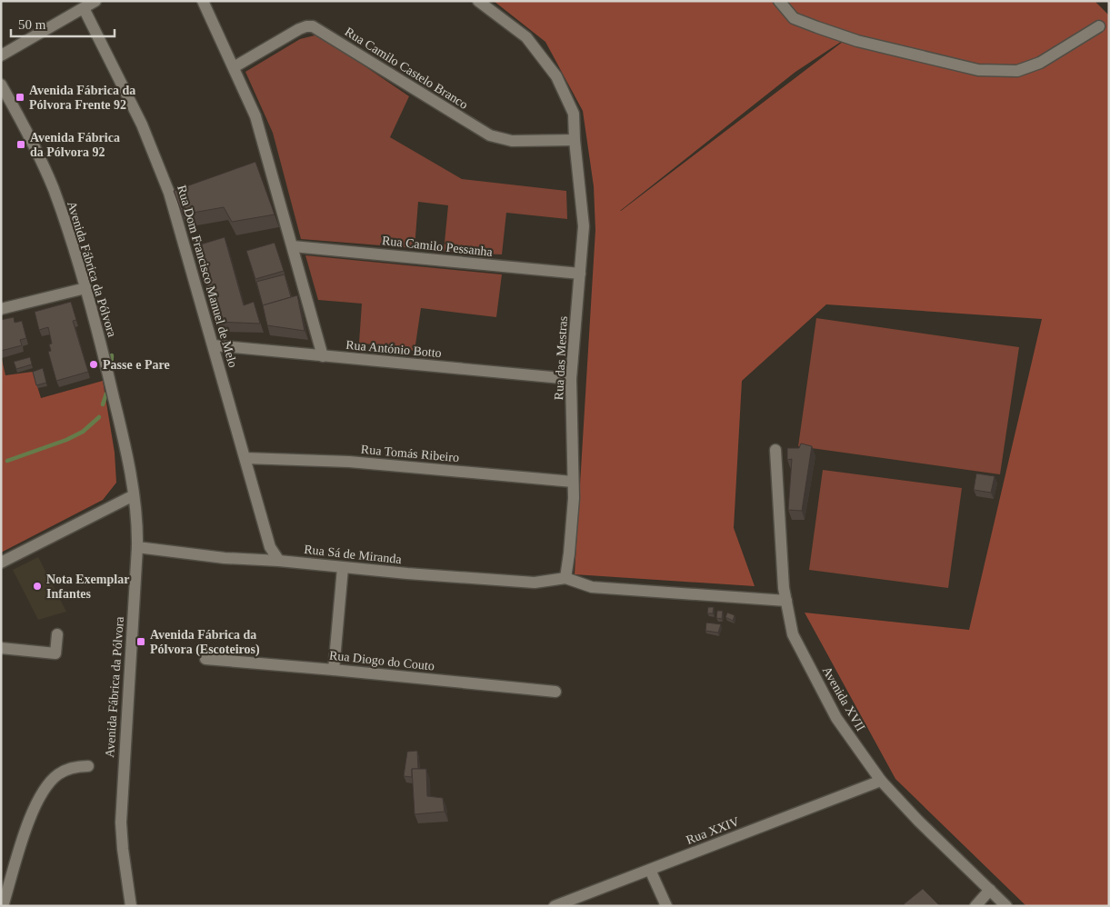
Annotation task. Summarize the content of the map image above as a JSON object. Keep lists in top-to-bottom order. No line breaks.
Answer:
{"streets":{"street":["Rua Camilo Castelo Branco","Rua Camilo Pessanha","Avenida Fábrica da Pólvora","Rua Dom Francisco Manuel de Melo","Rua António Botto","Rua das Mestras","Rua Tomás Ribeiro","Rua Sá de Miranda","Rua Diogo do Couto","Avenida XVII","Rua XXIV"]},"crossings":[["Rua Camilo Castelo Branco","Rua das Mestras"],["Rua Camilo Pessanha","Rua das Mestras"],["Avenida Fábrica da Pólvora","Rua Sá de Miranda"],["Rua Dom Francisco Manuel de Melo","Rua António Botto"],["Rua Dom Francisco Manuel de Melo","Rua Tomás Ribeiro"],["Rua Dom Francisco Manuel de Melo","Rua Sá de Miranda"],["Rua António Botto","Rua das Mestras"],["Rua das Mestras","Rua Tomás Ribeiro"],["Rua das Mestras","Rua Sá de Miranda"],["Avenida XVII","Rua XXIV"]],"places":{"transit":["Avenida Fábrica da Pólvora Frente 92","Avenida Fábrica da Pólvora 92","Avenida Fábrica da Pólvora (Escoteiros)"],"other":["Passe e Pare","Nota Exemplar Infantes"]},"scale_bar":"50 m"}
